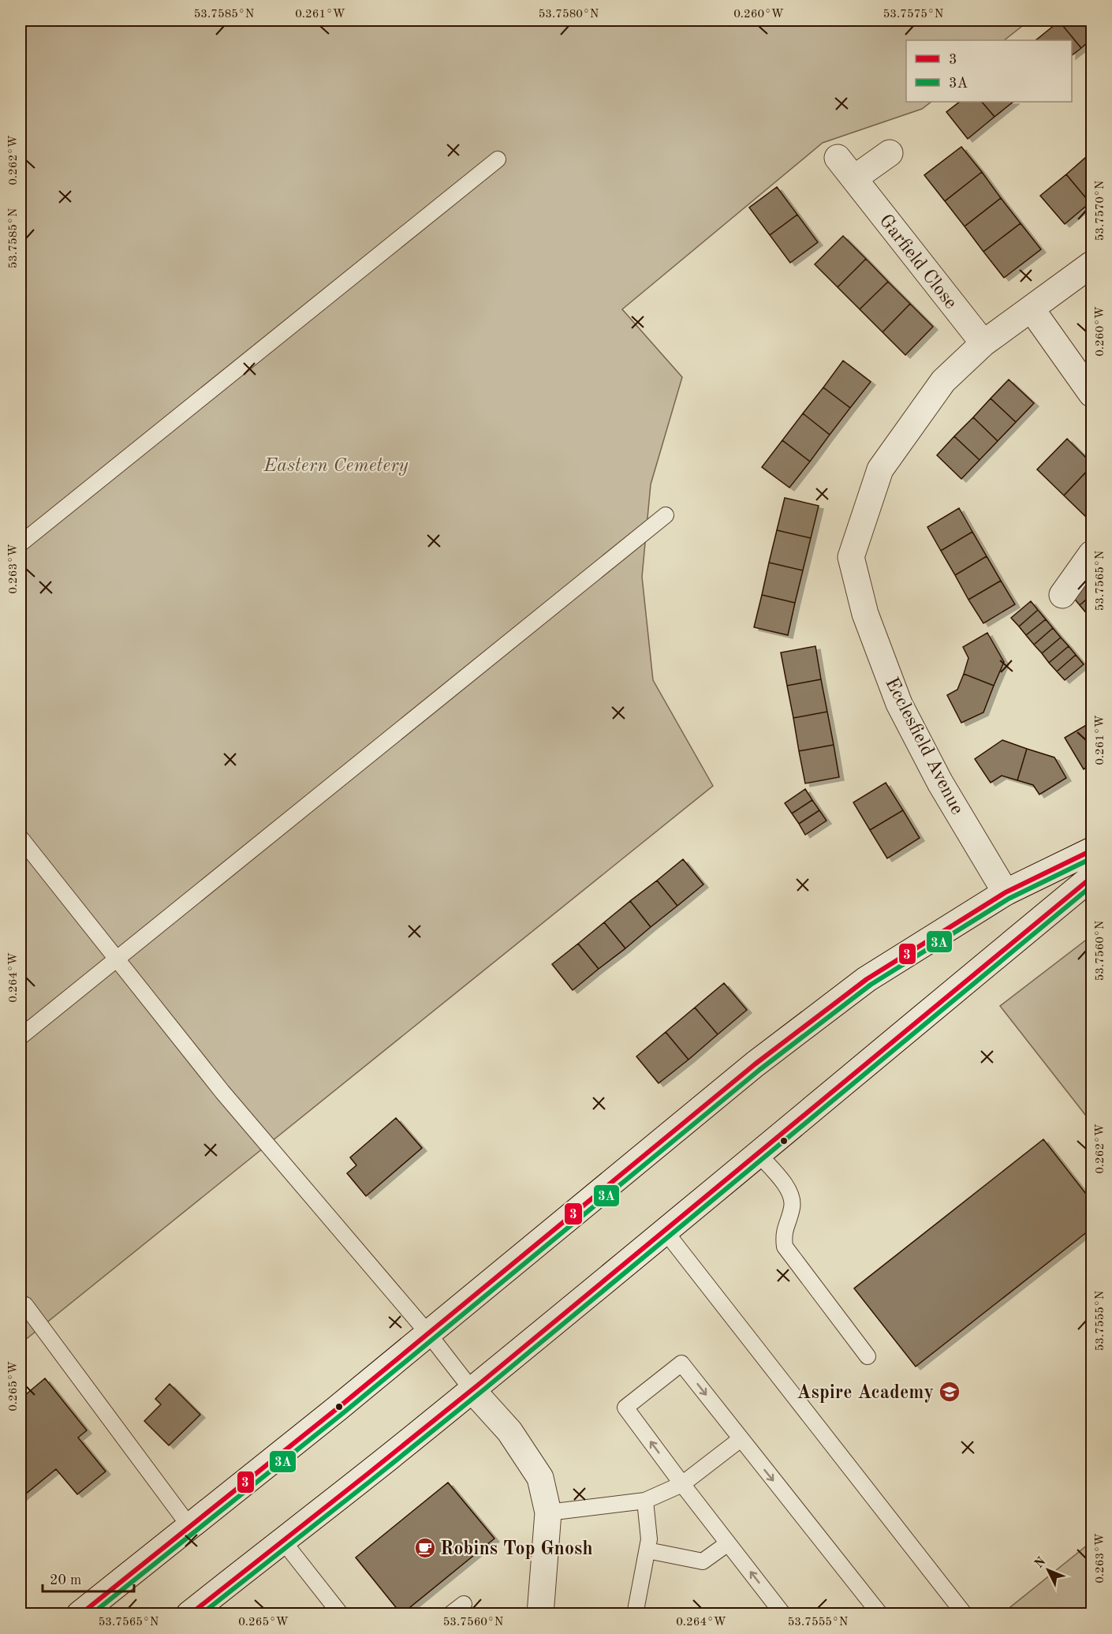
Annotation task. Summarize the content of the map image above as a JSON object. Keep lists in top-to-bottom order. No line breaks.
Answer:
{"streets":{"street":["Garfield Close","Ecclesfield Avenue"]},"crossings":[["Garfield Close","Ecclesfield Avenue"]],"parks":["Eastern Cemetery"],"places":{"school or university":["Aspire Academy"],"cafe":["Robins Top Gnosh"]},"lines":["transit line 3","transit line 3A"],"legend":["3","3A"],"scale_bar":"20 m","north":"top left","coordinates":["53.7585°N","0.261°W","53.7580°N","0.260°W","53.7575°N","0.262°W","53.7570°N","0.263°W","53.7565°N","53.7560°N","0.264°W","53.7555°N","0.265°W"]}
